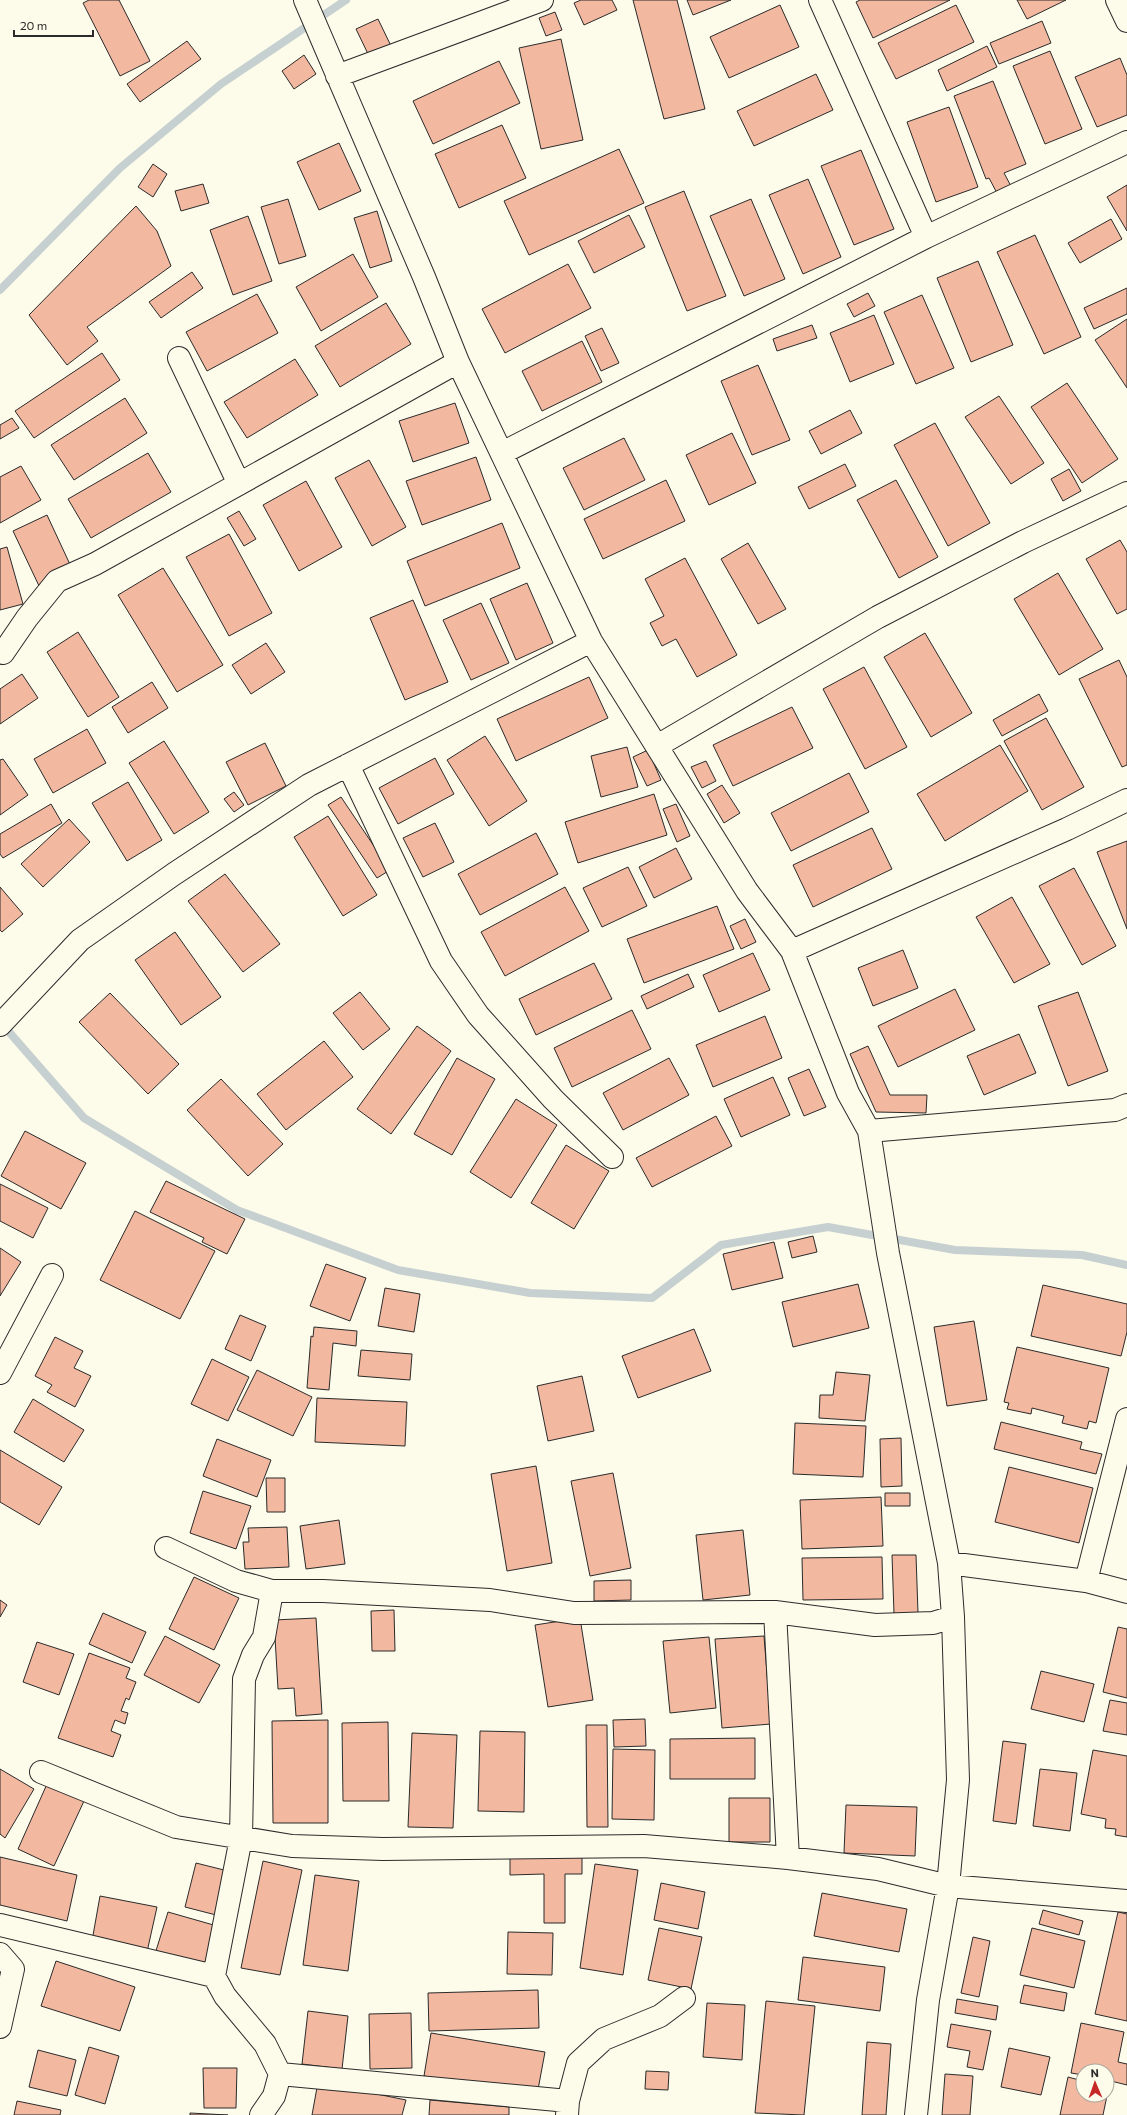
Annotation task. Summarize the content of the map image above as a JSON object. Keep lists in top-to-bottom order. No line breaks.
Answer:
{"scale_bar":"20 m","north":"top"}
